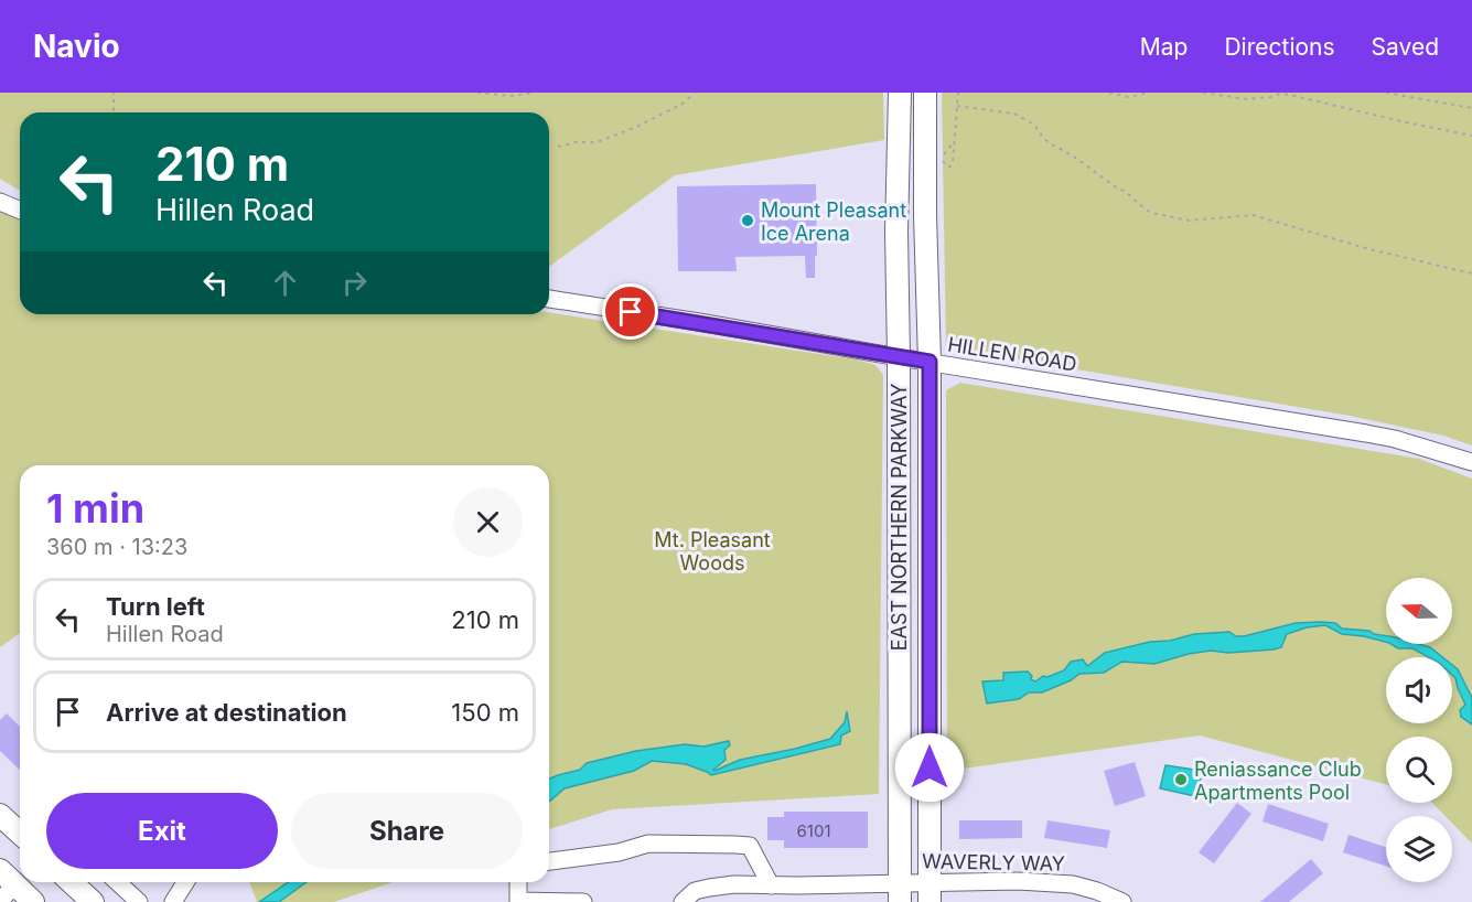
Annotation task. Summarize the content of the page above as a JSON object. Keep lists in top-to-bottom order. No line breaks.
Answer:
{"streets":{"main road":["EAST NORTHERN PARKWAY"],"street":["HILLEN ROAD","WAVERLY WAY"]},"crossings":[["HILLEN ROAD","EAST NORTHERN PARKWAY"],["EAST NORTHERN PARKWAY","WAVERLY WAY"]],"parks":["Mt. Pleasant Woods"],"places":["Mount Pleasant Ice Arena","Reniassance Club Apartments Pool"],"house_numbers":["6101"],"north":"left","page":{"header":"Navio","nav":["Map","Directions","Saved"],"turn":["210 m","Hillen Road"],"heading":["1 min","360 m · 13:23"],"list":[{"name":"Turn left","note":"Hillen Road","value":"210 m"},{"name":"Arrive at destination","value":"150 m"}],"buttons":["Exit","Share"]}}
